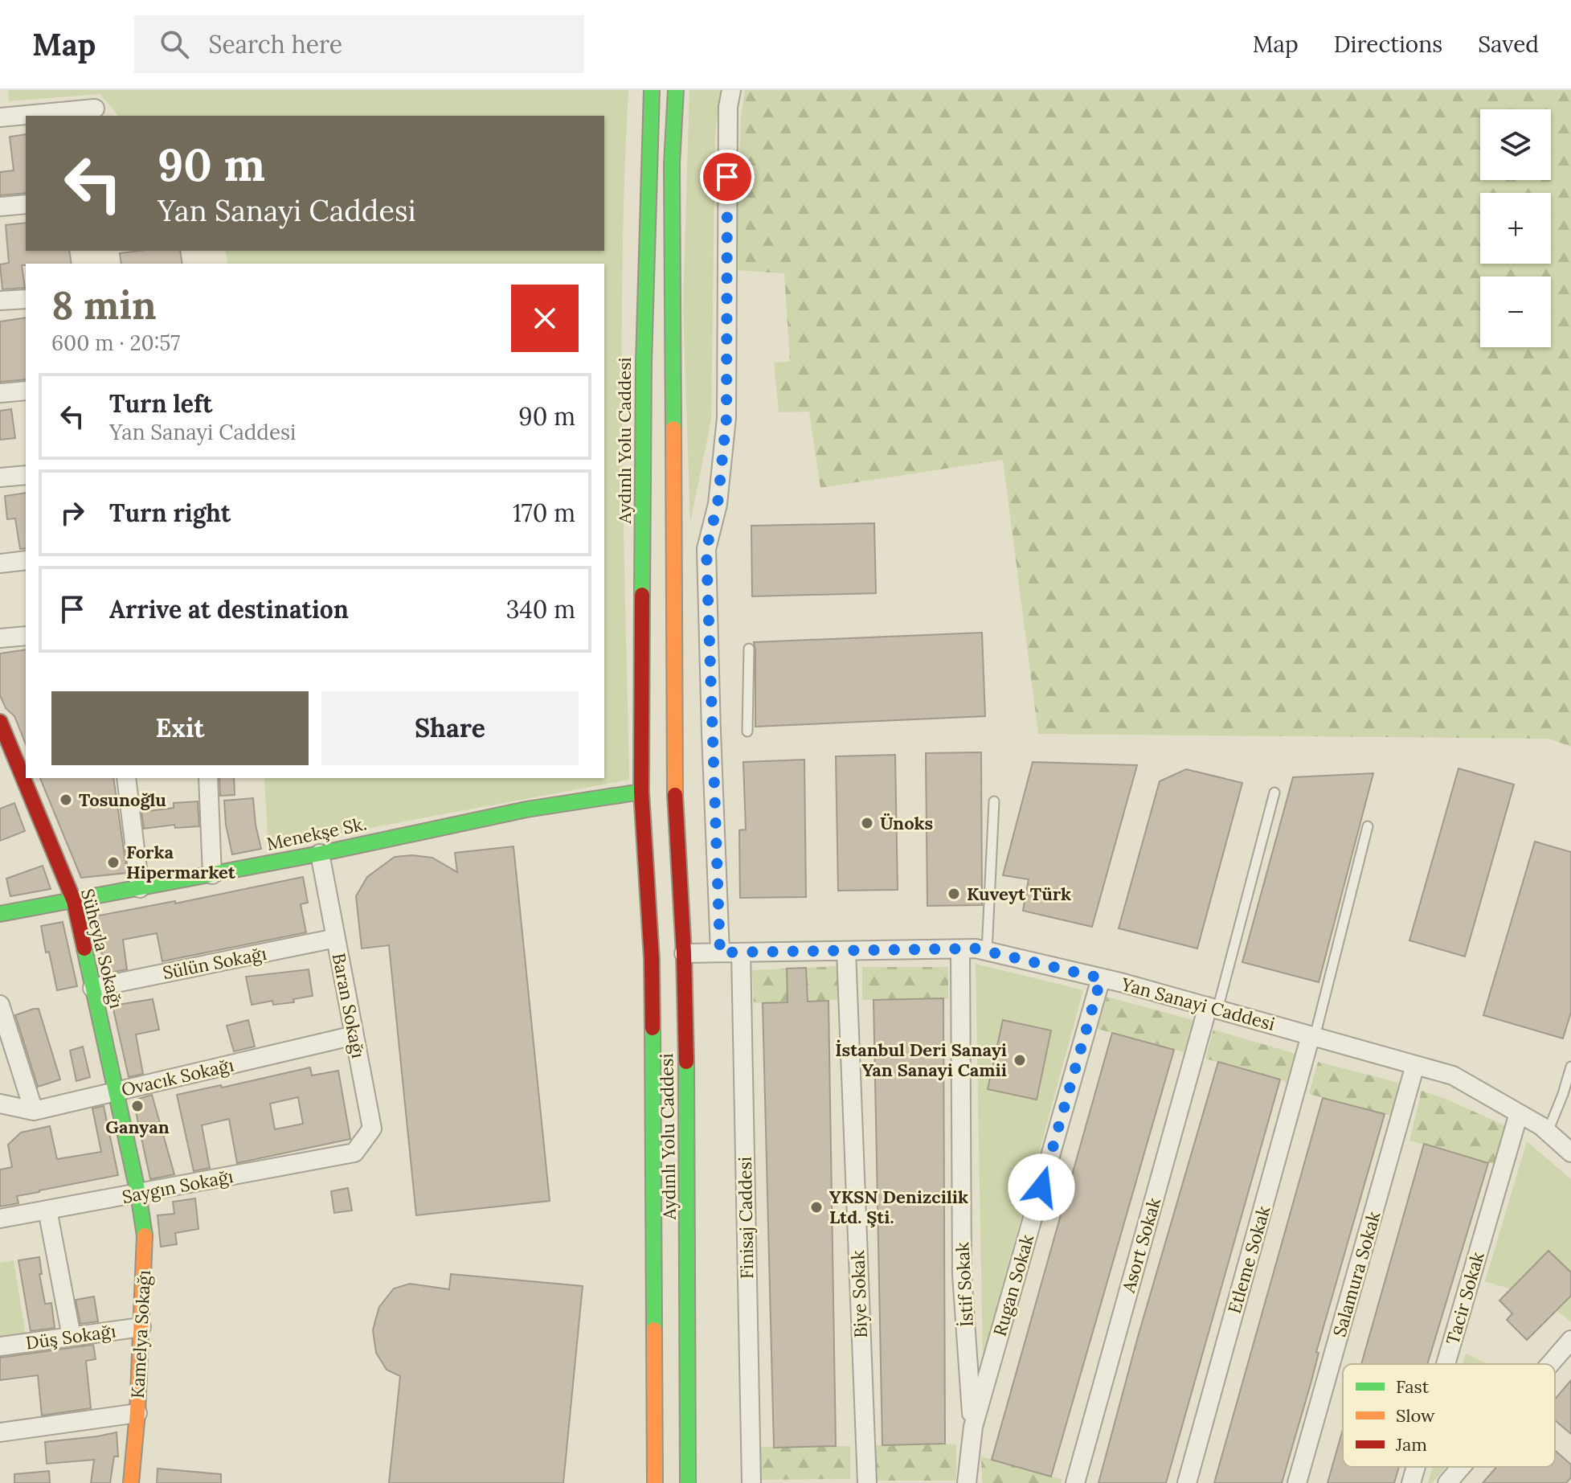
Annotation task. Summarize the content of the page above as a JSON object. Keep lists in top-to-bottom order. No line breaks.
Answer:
{"streets":{"main road":["Aydınlı Yolu Caddesi","Menekşe Sk.","Süheyla Sokağı","Kamelya Sokağı"],"street":["Sülün Sokağı","Yan Sanayi Caddesi","Baran Sokağı","Ovacık Sokağı","Saygın Sokağı","Finisaj Caddesi","Asort Sokak","Etleme Sokak","Salamura Sokak","İstif Sokak","Rugan Sokak","Biye Sokak","Tacir Sokak","Düş Sokağı"]},"crossings":[["Aydınlı Yolu Caddesi","Menekşe Sk."],["Aydınlı Yolu Caddesi","Yan Sanayi Caddesi"],["Menekşe Sk.","Süheyla Sokağı"],["Menekşe Sk.","Baran Sokağı"],["Süheyla Sokağı","Sülün Sokağı"],["Süheyla Sokağı","Ovacık Sokağı"],["Süheyla Sokağı","Saygın Sokağı"],["Süheyla Sokağı","Kamelya Sokağı"],["Sülün Sokağı","Baran Sokağı"],["Yan Sanayi Caddesi","Finisaj Caddesi"],["Yan Sanayi Caddesi","Asort Sokak"],["Yan Sanayi Caddesi","Etleme Sokak"],["Yan Sanayi Caddesi","Salamura Sokak"],["Yan Sanayi Caddesi","İstif Sokak"],["Yan Sanayi Caddesi","Rugan Sokak"],["Yan Sanayi Caddesi","Biye Sokak"],["Yan Sanayi Caddesi","Tacir Sokak"],["Baran Sokağı","Ovacık Sokağı"],["Baran Sokağı","Saygın Sokağı"],["Saygın Sokağı","Kamelya Sokağı"],["İstif Sokak","Rugan Sokak"],["Kamelya Sokağı","Düş Sokağı"]],"places":["Tosunoğlu","Ünoks","Forka Hipermarket","Kuveyt Türk","İstanbul Deri Sanayi Yan Sanayi Camii","Ganyan","YKSN Denizcilik Ltd. Şti."],"legend":["Fast","Slow","Jam"],"page":{"header":"Map","search":"Search here","nav":["Map","Directions","Saved"],"map_buttons":["+","−"],"turn":["90 m","Yan Sanayi Caddesi"],"heading":["8 min","600 m · 20:57"],"list":[{"name":"Turn left","note":"Yan Sanayi Caddesi","value":"90 m"},{"name":"Turn right","value":"170 m"},{"name":"Arrive at destination","value":"340 m"}],"buttons":["Exit","Share"]}}
